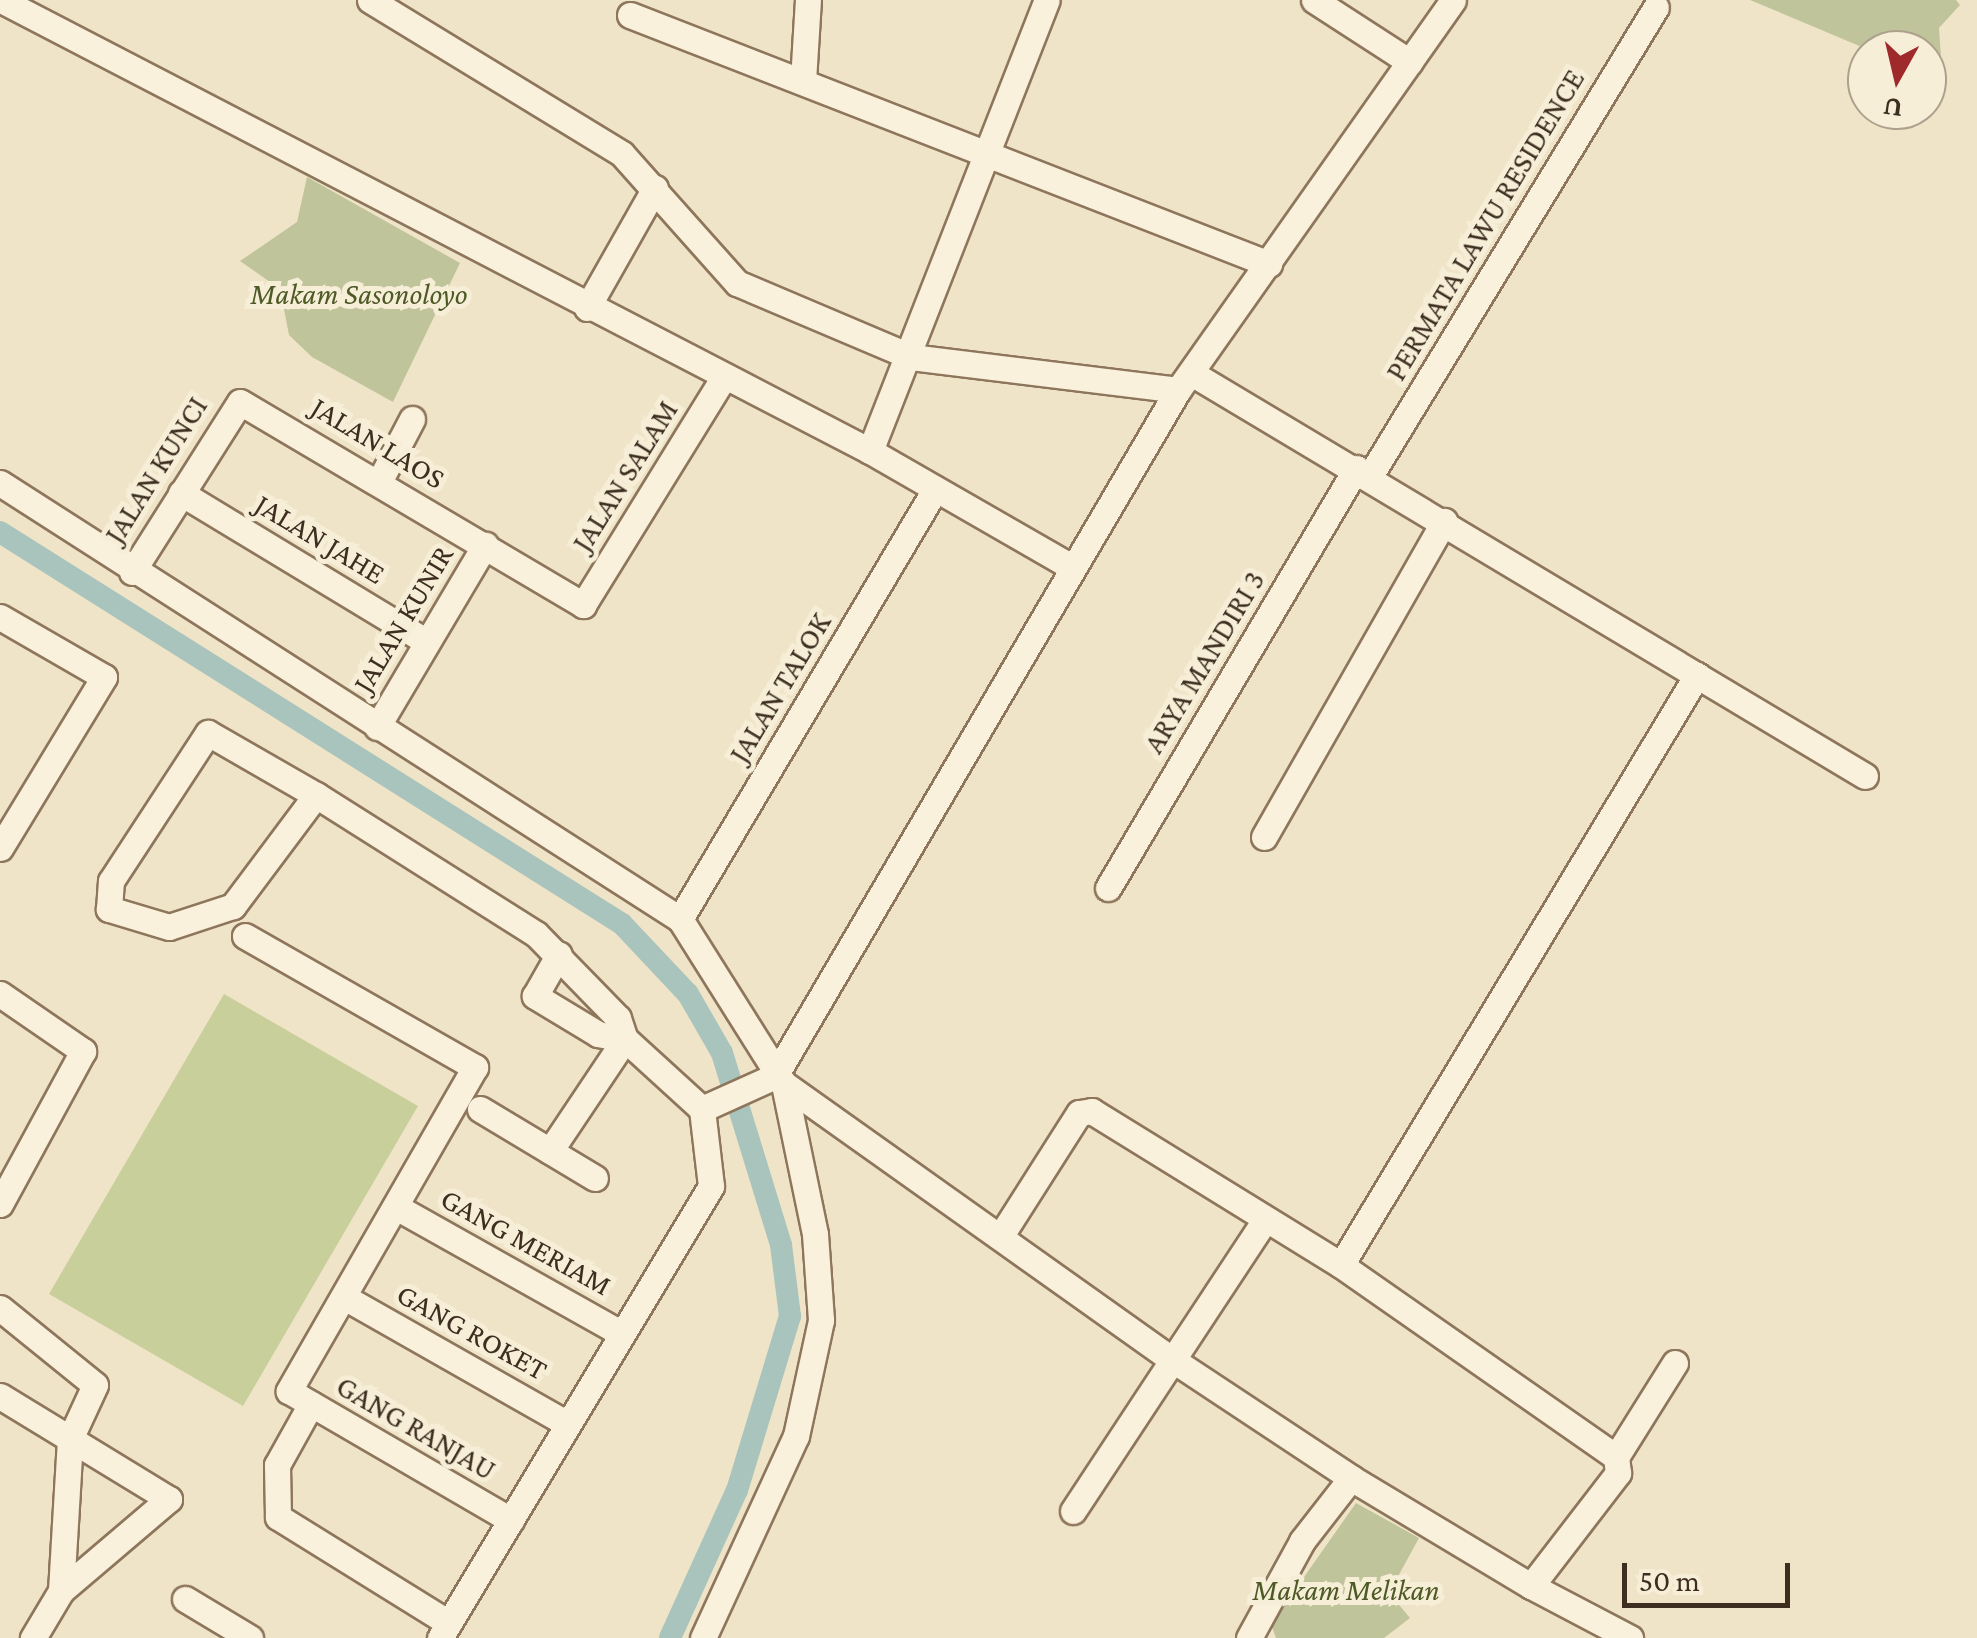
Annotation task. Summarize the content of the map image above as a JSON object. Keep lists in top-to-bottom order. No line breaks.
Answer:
{"streets":{"street":["PERMATA LAWU RESIDENCE","JALAN LAOS","JALAN KUNCI","JALAN SALAM","JALAN JAHE","JALAN KUNIR","ARYA MANDIRI 3","JALAN TALOK","GANG MERIAM","GANG ROKET","GANG RANJAU"]},"crossings":[["PERMATA LAWU RESIDENCE","ARYA MANDIRI 3"],["JALAN LAOS","JALAN KUNCI"],["JALAN LAOS","JALAN SALAM"],["JALAN LAOS","JALAN KUNIR"],["JALAN KUNCI","JALAN JAHE"],["JALAN JAHE","JALAN KUNIR"]],"parks":["Makam Sasonoloyo","Makam Melikan"],"scale_bar":"50 m","north":"bottom"}
